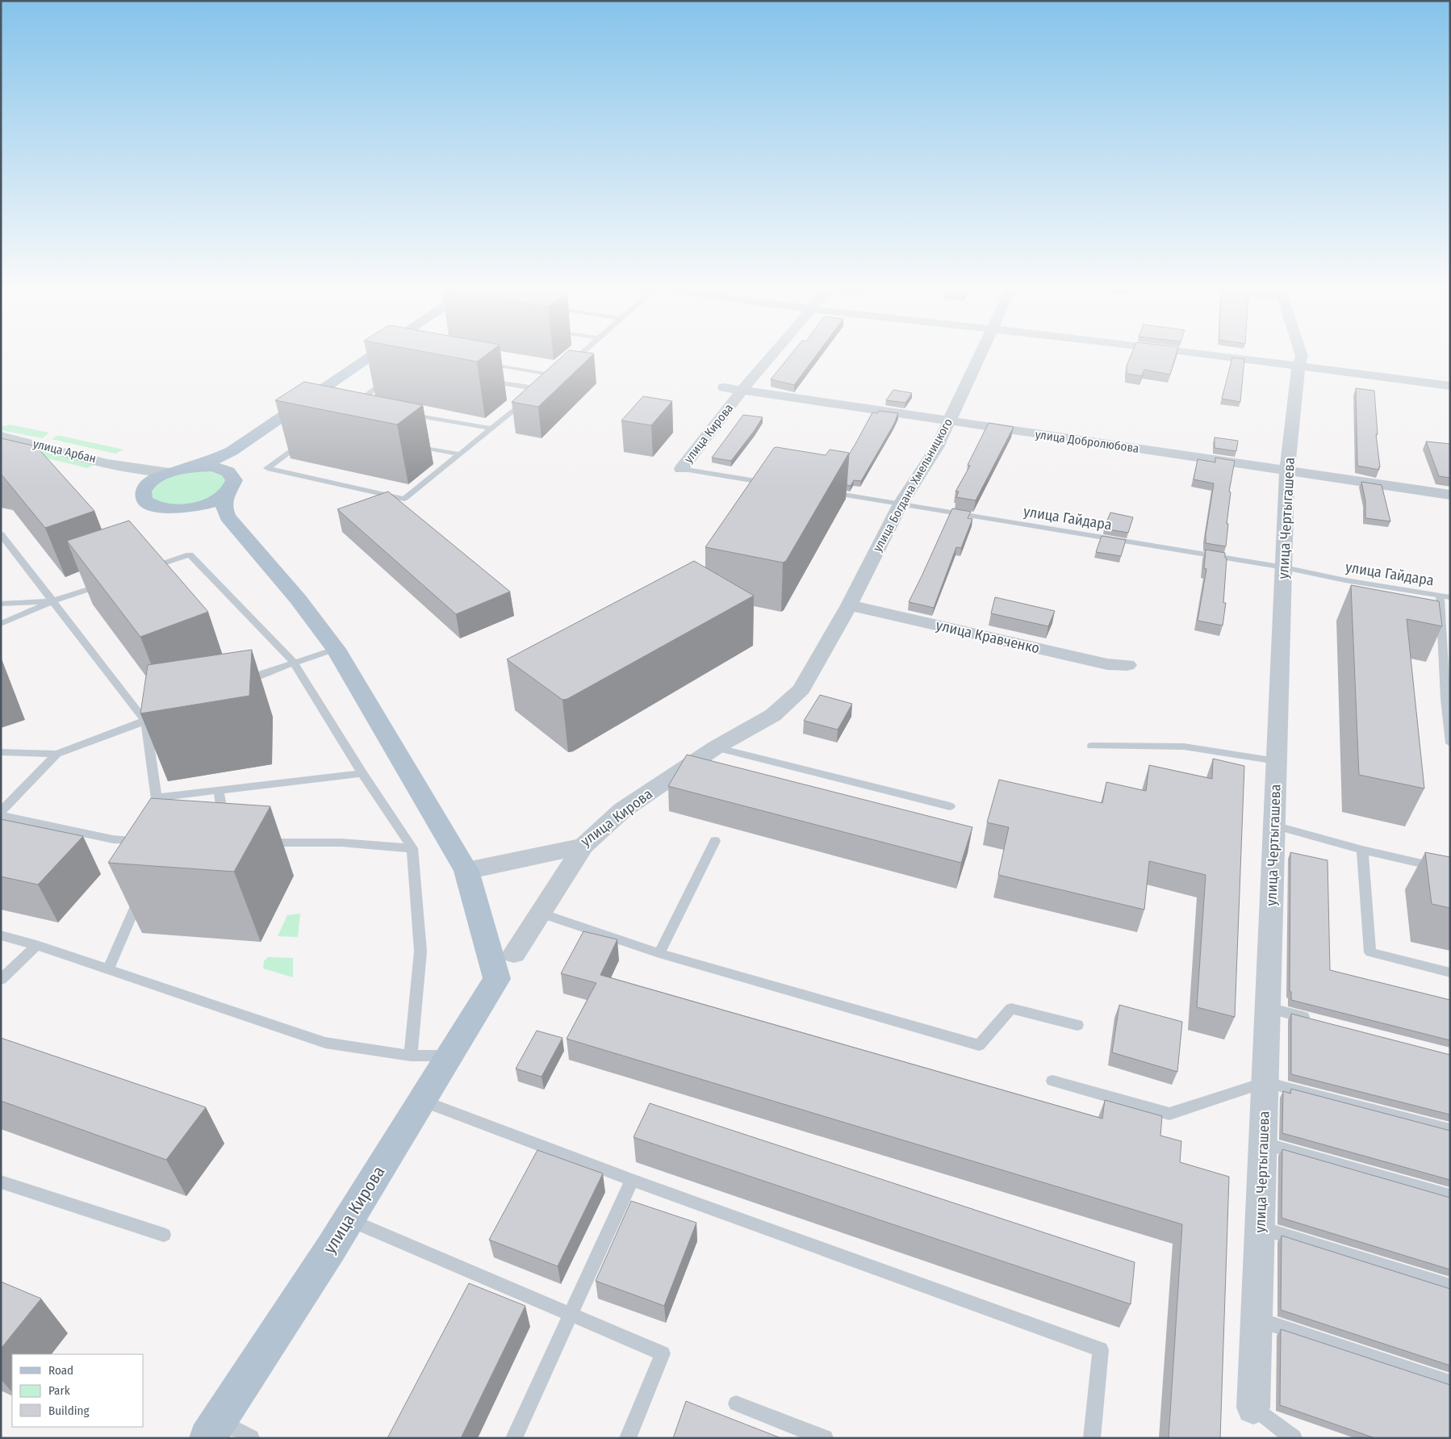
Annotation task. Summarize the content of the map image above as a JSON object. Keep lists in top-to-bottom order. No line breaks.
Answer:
{"streets":{"main road":["улица Кирова"],"street":["улица Добролюбова","улица Арбан","улица Богдана Хмельницкого","улица Чертыгашева","улица Кравченко"],"lane":["улица Гайдара"]},"crossings":[["улица Кирова","улица Добролюбова"],["улица Кирова","улица Богдана Хмельницкого"],["улица Добролюбова","улица Богдана Хмельницкого"],["улица Добролюбова","улица Чертыгашева"],["улица Богдана Хмельницкого","улица Гайдара"],["улица Богдана Хмельницкого","улица Кравченко"],["улица Гайдара","улица Чертыгашева"]],"legend":["Road","Park","Building"]}
